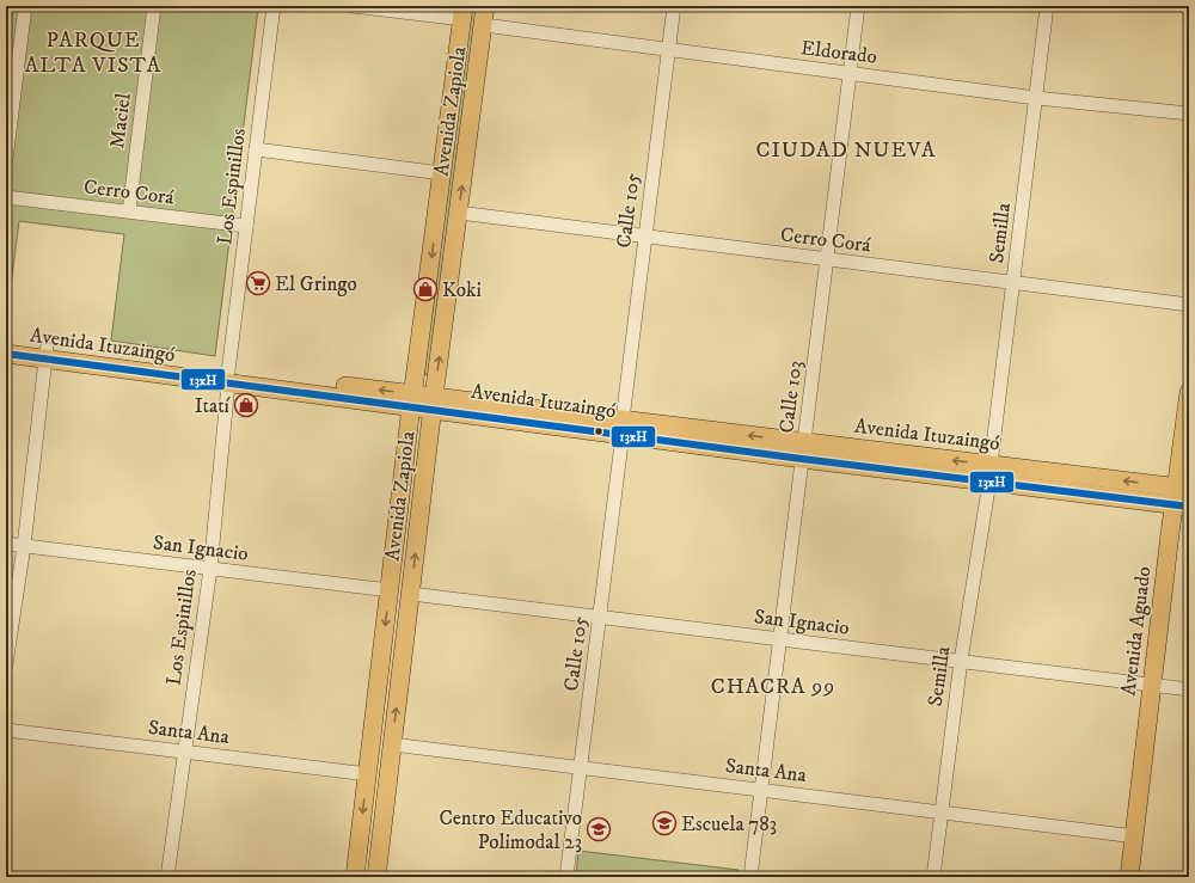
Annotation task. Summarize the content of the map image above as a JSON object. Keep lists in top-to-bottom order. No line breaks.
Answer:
{"streets":{"main road":["Avenida Zapiola","Avenida Ituzaingó","Avenida Aguado"],"street":["Eldorado","Maciel","Los Espinillos","Cerro Corá","Calle 105","Semilla","Calle 103","San Ignacio","Santa Ana"]},"crossings":[["Eldorado","Avenida Zapiola"],["Eldorado","Calle 105"],["Eldorado","Semilla"],["Eldorado","Calle 103"],["Avenida Zapiola","Cerro Corá"],["Avenida Zapiola","Avenida Ituzaingó"],["Avenida Zapiola","San Ignacio"],["Avenida Zapiola","Santa Ana"],["Maciel","Cerro Corá"],["Los Espinillos","Cerro Corá"],["Los Espinillos","Avenida Ituzaingó"],["Los Espinillos","San Ignacio"],["Los Espinillos","Santa Ana"],["Cerro Corá","Calle 105"],["Cerro Corá","Semilla"],["Cerro Corá","Calle 103"],["Calle 105","Avenida Ituzaingó"],["Calle 105","San Ignacio"],["Calle 105","Santa Ana"],["Semilla","Avenida Ituzaingó"],["Semilla","San Ignacio"],["Semilla","Santa Ana"],["Avenida Ituzaingó","Calle 103"],["Avenida Ituzaingó","Avenida Aguado"],["Calle 103","San Ignacio"],["Calle 103","Santa Ana"],["San Ignacio","Avenida Aguado"],["Avenida Aguado","Santa Ana"]],"districts":["PARQUE ALTA VISTA","CIUDAD NUEVA","CHACRA 99"],"places":{"supermarket":["El Gringo"],"shop":["Koki","Itatí"],"school or university":["Escuela 783","Centro Educativo Polimodal 23"]},"lines":["transit line 13xH"]}
